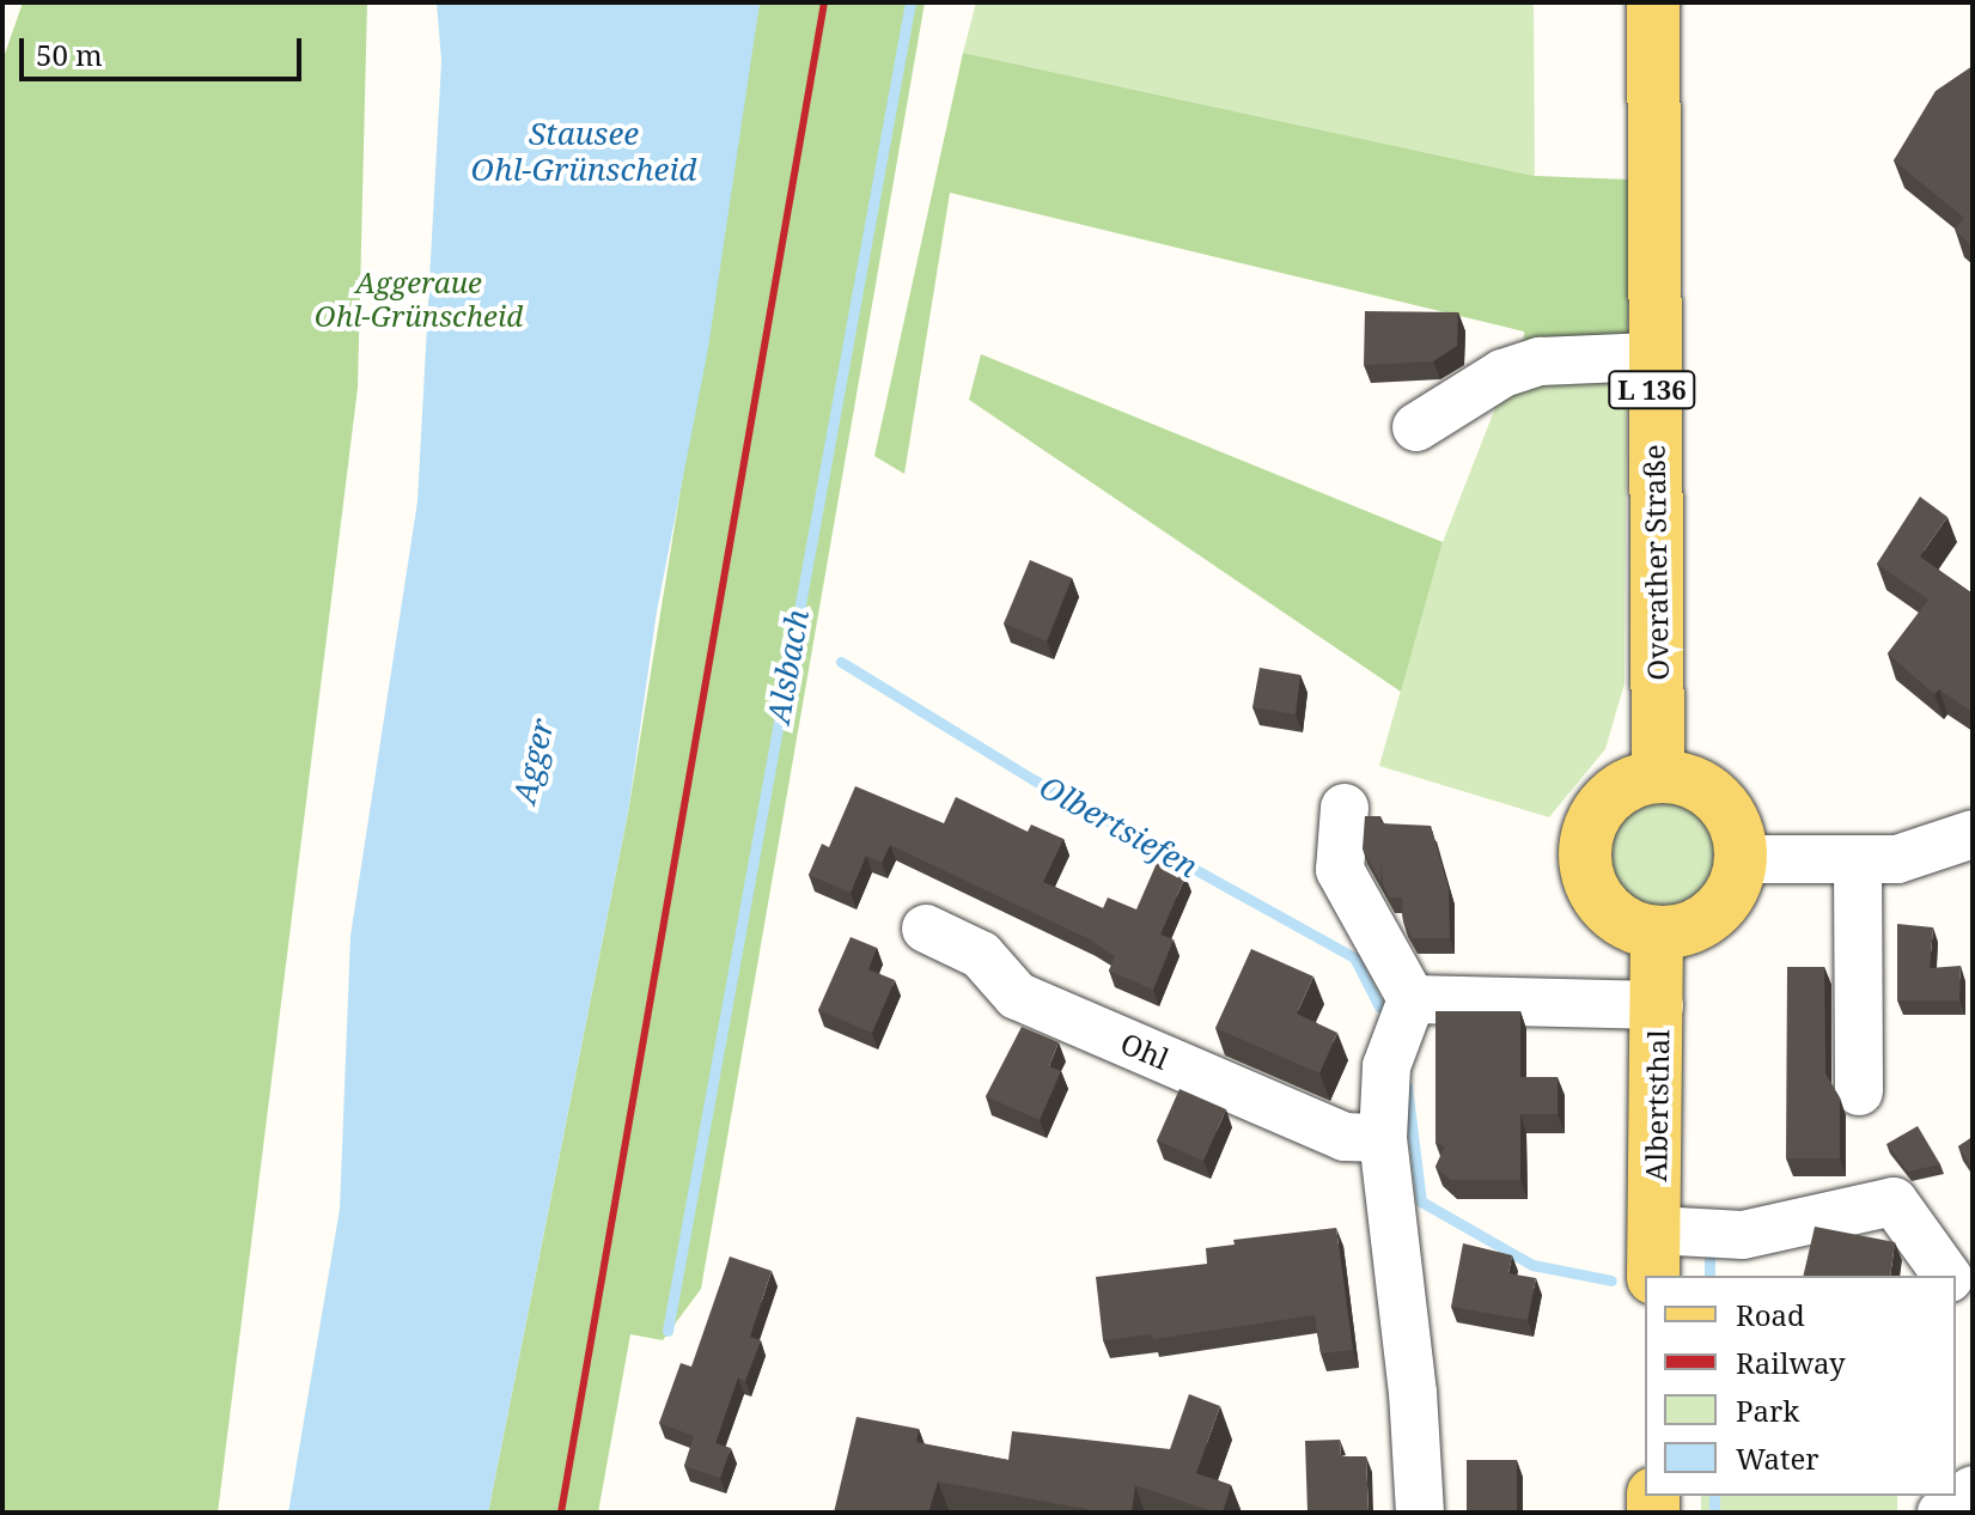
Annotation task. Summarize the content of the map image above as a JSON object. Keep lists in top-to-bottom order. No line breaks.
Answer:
{"streets":{"main road":["L 136","Overather Straße","Albertsthal"],"street":["Ohl"]},"crossings":[["Overather Straße","Albertsthal"]],"water":["Stausee Ohl-Grünscheid","Alsbach","Agger","Olbertsiefen"],"parks":["Aggeraue Ohl-Grünscheid"],"legend":["Road","Railway","Park","Water"],"scale_bar":"50 m"}
